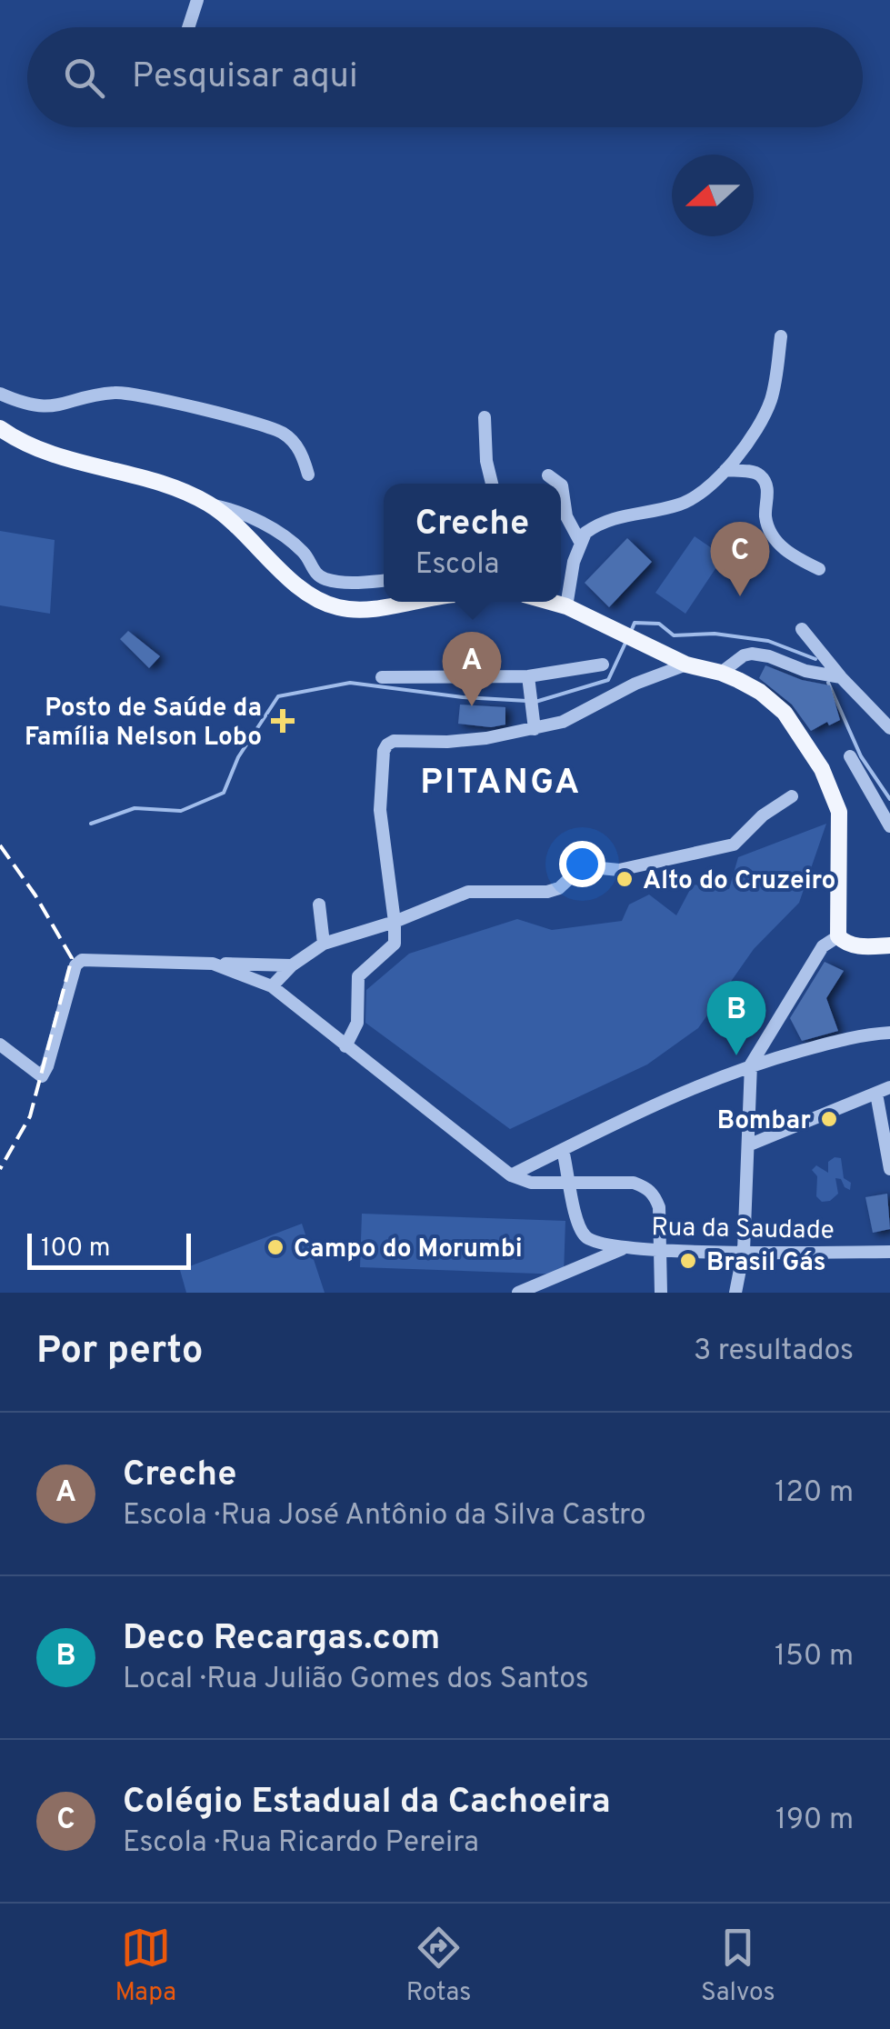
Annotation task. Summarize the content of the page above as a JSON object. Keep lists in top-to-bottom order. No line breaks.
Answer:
{"streets":{"street":["Rua da Saudade"]},"districts":["PITANGA"],"places":{"health":["Posto de Saúde da Família Nelson Lobo"],"other":["Alto do Cruzeiro","Bombar","Campo do Morumbi","Brasil Gás"]},"scale_bar":"100 m","north":"left","page":{"search":"Pesquisar aqui","popup":["Creche","Escola"],"pins":["C","A","B"],"scale":"100 m","heading":["Por perto","3 resultados"],"list":[{"mark":"A","name":"Creche","note":"Escola · Rua José Antônio da Silva Castro","value":"120 m"},{"mark":"B","name":"Deco Recargas.com","note":"Local · Rua Julião Gomes dos Santos","value":"150 m"},{"mark":"C","name":"Colégio Estadual da Cachoeira","note":"Escola · Rua Ricardo Pereira","value":"190 m"}],"nav":["Mapa","Rotas","Salvos"]}}
